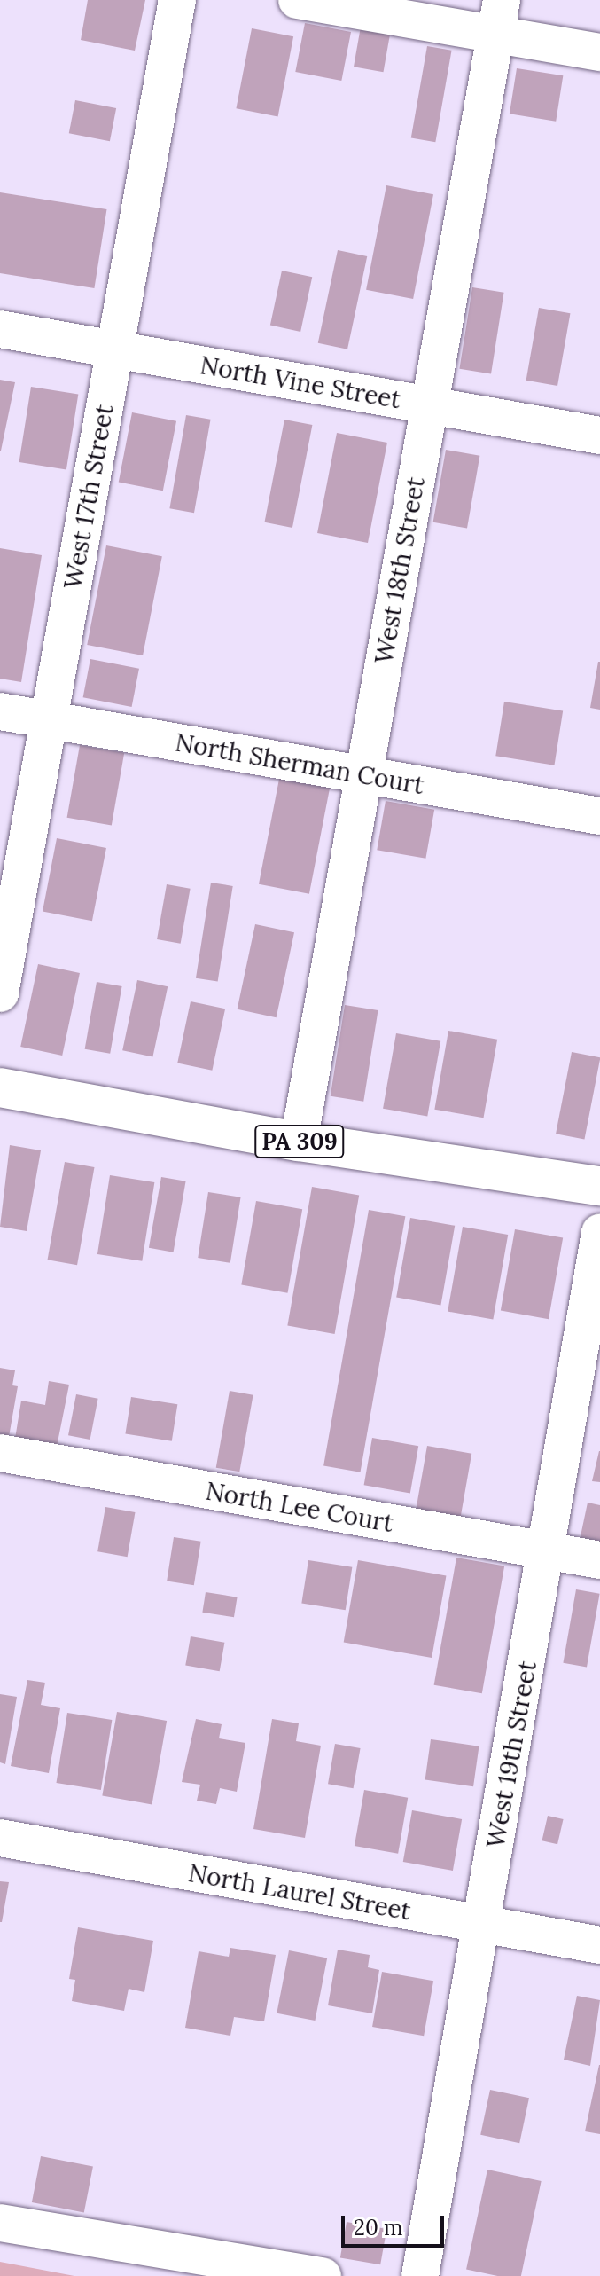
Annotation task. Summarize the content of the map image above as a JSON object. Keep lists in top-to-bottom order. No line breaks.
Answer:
{"streets":{"main road":["PA 309"],"street":["North Vine Street","West 17th Street","West 18th Street","North Sherman Court","North Lee Court","West 19th Street","North Laurel Street"]},"crossings":[["North Vine Street","West 17th Street"],["North Vine Street","West 18th Street"],["West 17th Street","North Sherman Court"],["West 18th Street","North Sherman Court"],["West 18th Street","PA 309"],["North Lee Court","West 19th Street"],["West 19th Street","North Laurel Street"]],"scale_bar":"20 m"}
